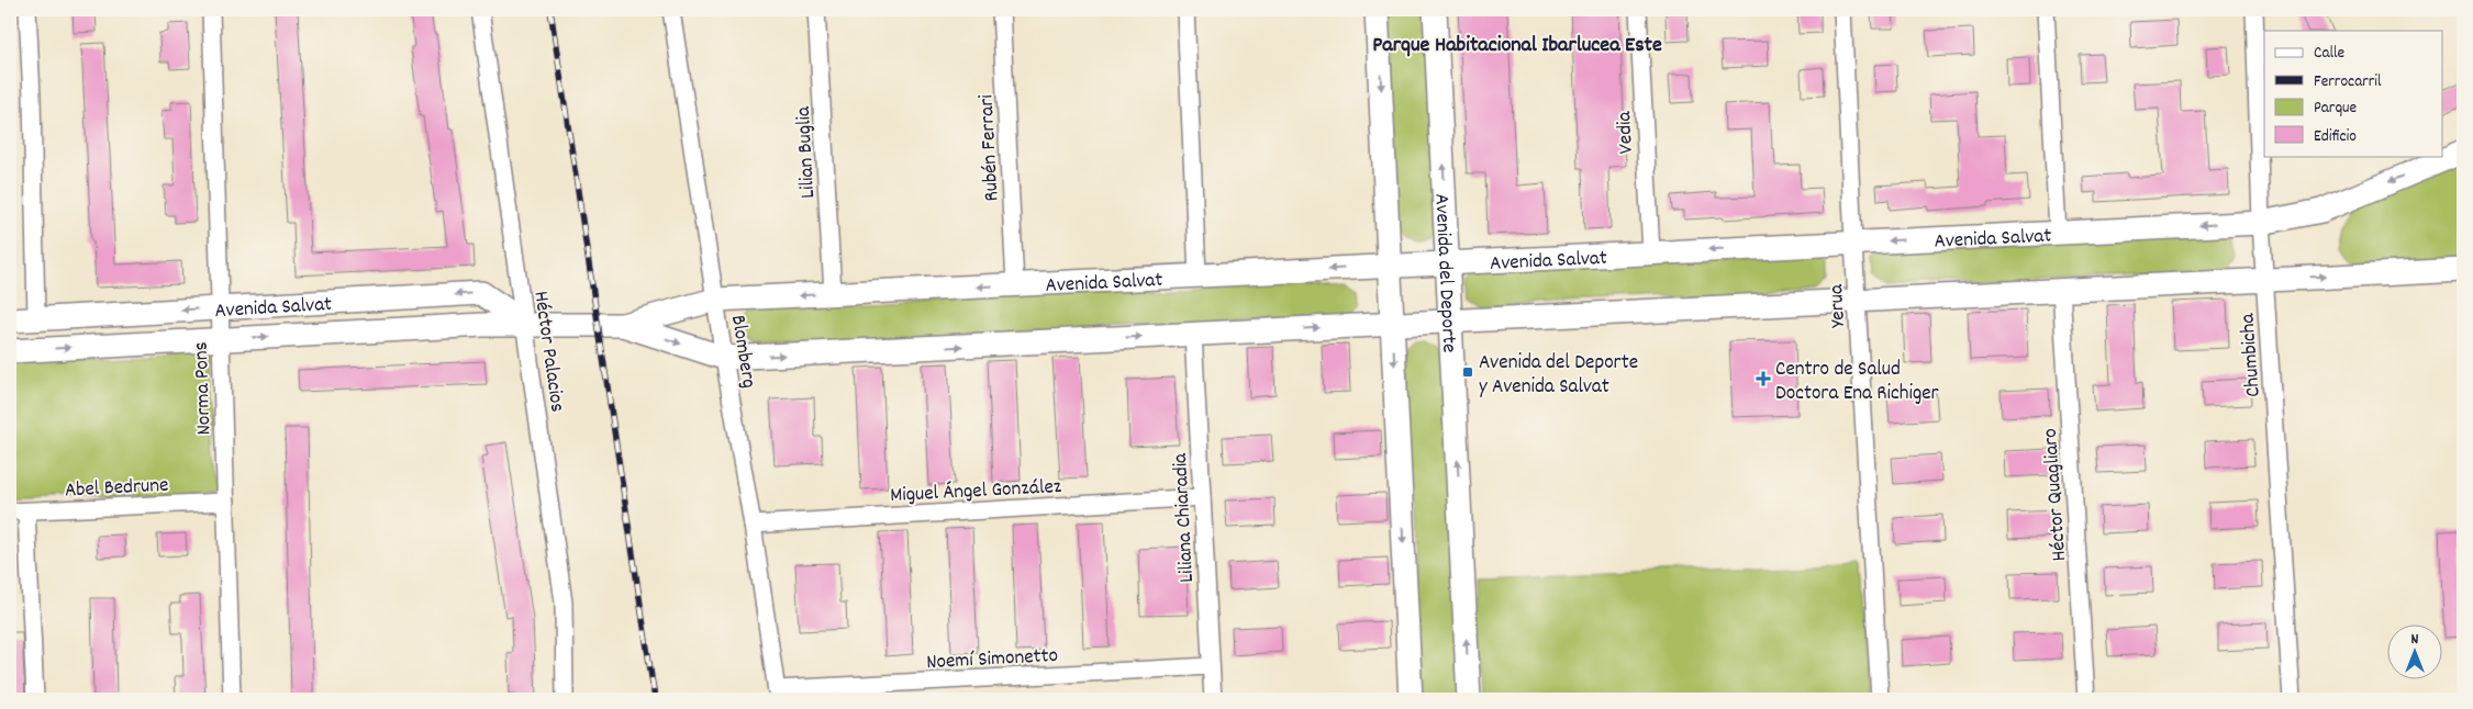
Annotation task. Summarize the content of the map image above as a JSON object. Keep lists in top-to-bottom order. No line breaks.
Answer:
{"streets":{"street":["Vedia","Rubén Ferrari","Lilian Buglia","Avenida Salvat","Avenida del Deporte","Yerua","Héctor Palacios","Blomberg","Chumbicha","Norma Pons","Abel Bedrune","Miguel Ángel González","Héctor Quagliaro","Liliana Chiaradia","Noemí Simonetto"]},"crossings":[["Vedia","Avenida Salvat"],["Rubén Ferrari","Avenida Salvat"],["Lilian Buglia","Avenida Salvat"],["Avenida Salvat","Avenida del Deporte"],["Avenida Salvat","Yerua"],["Avenida Salvat","Héctor Palacios"],["Avenida Salvat","Blomberg"],["Avenida Salvat","Chumbicha"],["Avenida Salvat","Norma Pons"],["Avenida Salvat","Héctor Quagliaro"],["Avenida Salvat","Liliana Chiaradia"],["Blomberg","Miguel Ángel González"],["Blomberg","Noemí Simonetto"],["Norma Pons","Abel Bedrune"],["Miguel Ángel González","Liliana Chiaradia"],["Liliana Chiaradia","Noemí Simonetto"]],"districts":["Parque Habitacional Ibarlucea Este"],"places":{"transit":["Avenida del Deporte y Avenida Salvat"],"health":["Centro de Salud Doctora Ena Richiger"]},"legend":["Calle","Ferrocarril","Parque","Edificio"],"north":"top"}
